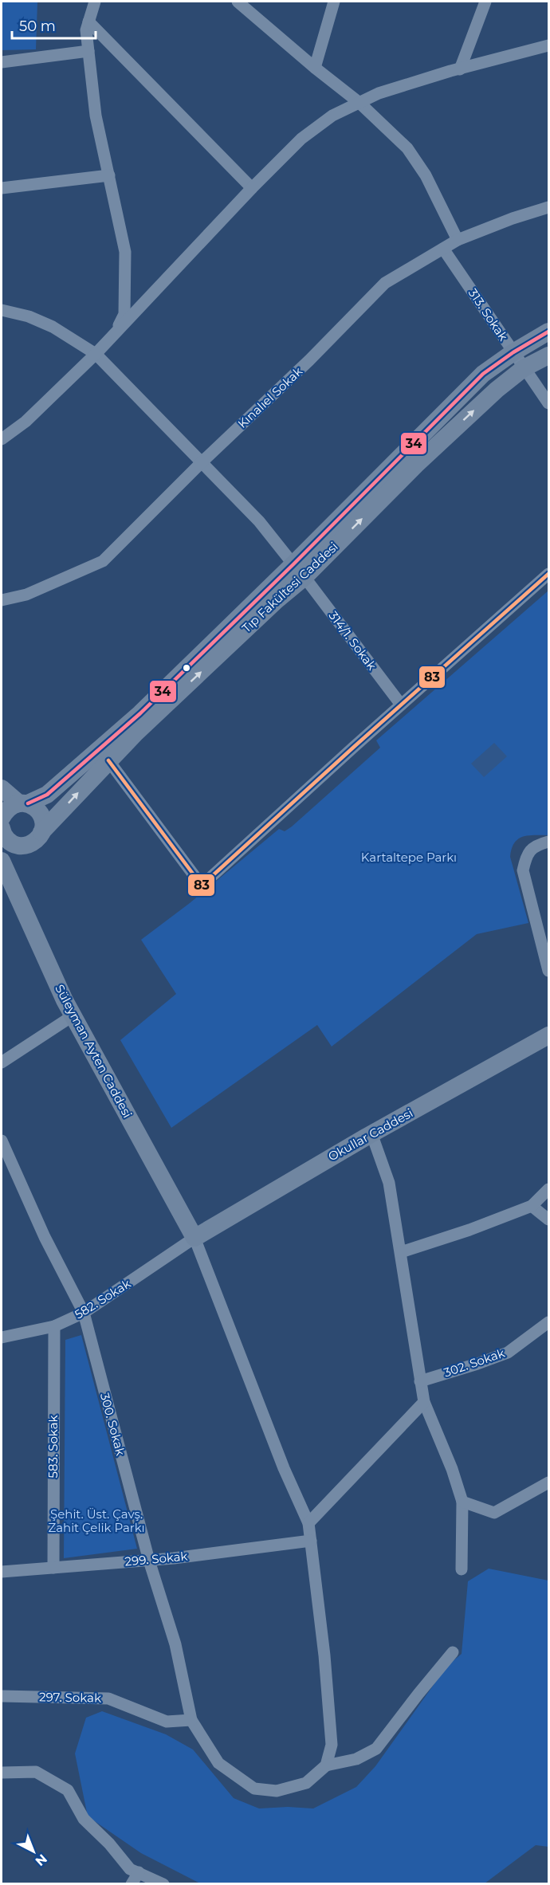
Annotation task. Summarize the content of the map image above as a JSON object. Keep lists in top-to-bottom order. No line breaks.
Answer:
{"streets":{"main road":["Tıp Fakültesi Caddesi","Süleyman Ayten Caddesi","Okullar Caddesi"],"street":["313. Sokak","Kınalıel Sokak","314/1. Sokak","582. Sokak","302. Sokak","300. Sokak","583. Sokak","299. Sokak","297. Sokak"]},"crossings":[["313. Sokak","Kınalıel Sokak"],["313. Sokak","Tıp Fakültesi Caddesi"],["Kınalıel Sokak","314/1. Sokak"],["Tıp Fakültesi Caddesi","314/1. Sokak"],["Süleyman Ayten Caddesi","Okullar Caddesi"],["Süleyman Ayten Caddesi","582. Sokak"],["Okullar Caddesi","582. Sokak"],["582. Sokak","300. Sokak"],["582. Sokak","583. Sokak"],["300. Sokak","299. Sokak"],["300. Sokak","297. Sokak"],["583. Sokak","299. Sokak"]],"parks":["Kartaltepe Parkı","Şehit. Üst. Çavş. Zahit Çelik Parkı"],"lines":["transit line 34","transit line 83"],"scale_bar":"50 m","north":"bottom right"}
